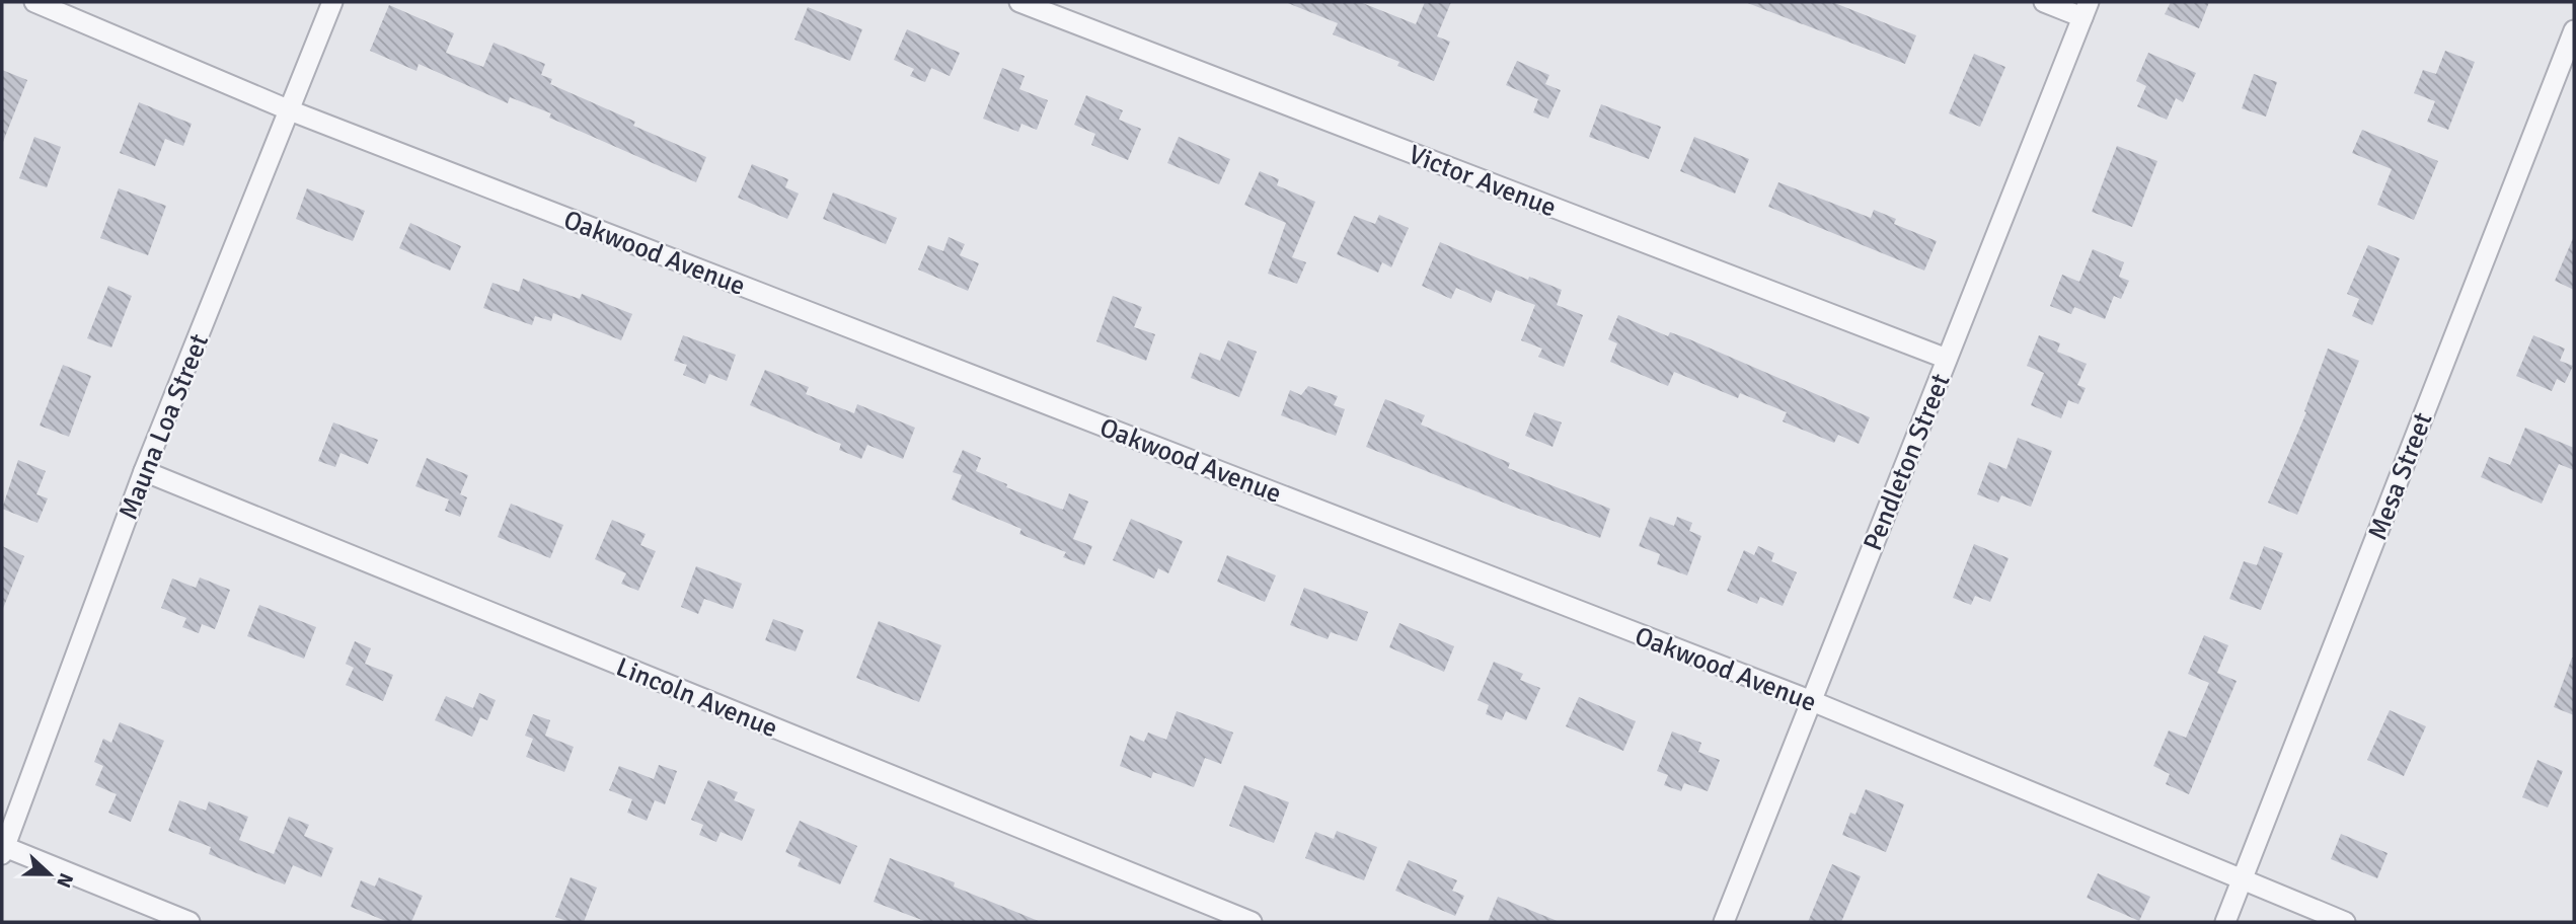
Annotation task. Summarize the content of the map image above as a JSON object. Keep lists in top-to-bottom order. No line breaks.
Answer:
{"streets":{"street":["Victor Avenue","Oakwood Avenue","Mauna Loa Street","Pendleton Street","Mesa Street","Lincoln Avenue"]},"crossings":[["Victor Avenue","Pendleton Street"],["Oakwood Avenue","Mauna Loa Street"],["Oakwood Avenue","Pendleton Street"],["Oakwood Avenue","Mesa Street"],["Mauna Loa Street","Lincoln Avenue"]],"north":"right"}
